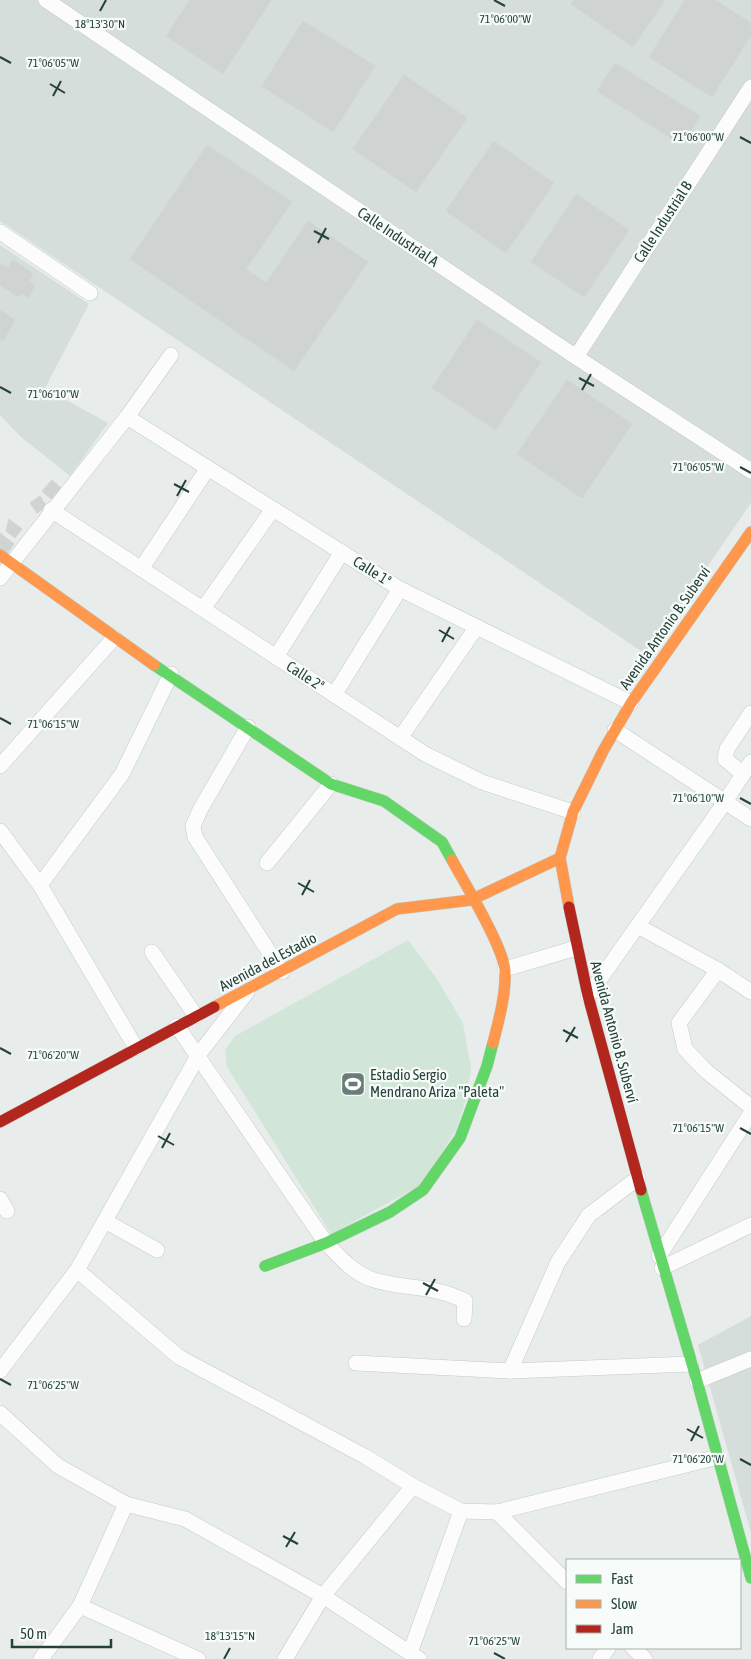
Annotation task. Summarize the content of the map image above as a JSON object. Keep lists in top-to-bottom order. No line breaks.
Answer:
{"streets":{"street":["Calle Industrial B","Calle Industrial A","Calle 1ª","Avenida Antonio B. Suberví","Calle 2ª","Avenida del Estadio"]},"crossings":[["Calle Industrial B","Calle Industrial A"],["Calle 1ª","Avenida Antonio B. Suberví"],["Avenida Antonio B. Suberví","Calle 2ª"],["Avenida Antonio B. Suberví","Avenida del Estadio"]],"places":{"sports":["Estadio Sergio Mendrano Ariza \"Paleta\""]},"legend":["Fast","Slow","Jam"],"scale_bar":"50 m","coordinates":["71°06'00\"W","18°13'30\"N","71°06'05\"W","71°06'10\"W","71°06'15\"W","71°06'20\"W","71°06'25\"W","18°13'15\"N"]}
